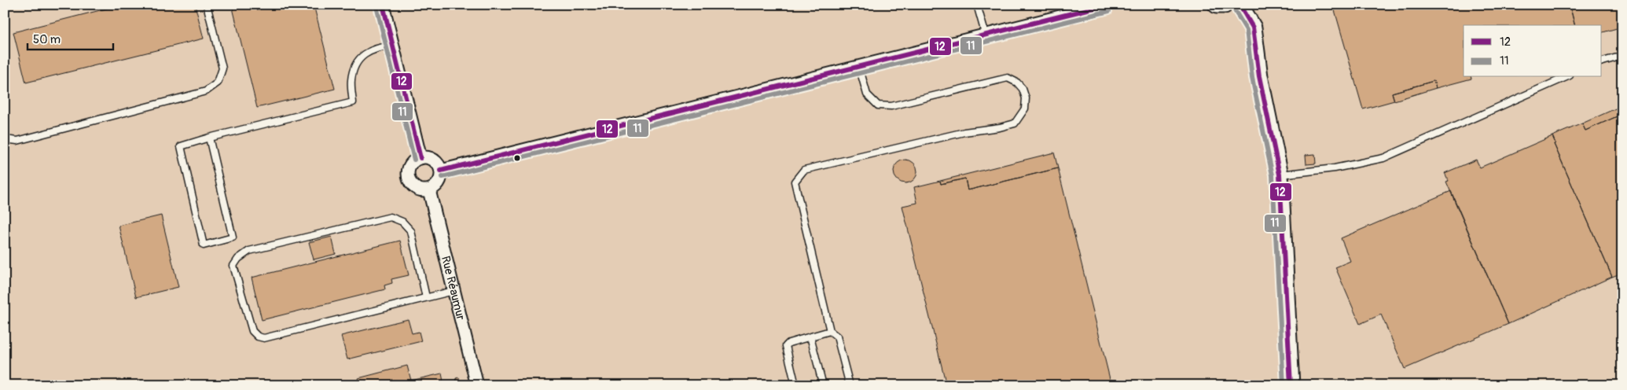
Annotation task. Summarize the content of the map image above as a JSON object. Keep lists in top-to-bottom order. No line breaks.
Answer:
{"streets":{"street":["Rue Réaumur"]},"lines":["transit line 12","transit line 11"],"legend":["12","11"],"scale_bar":"50 m"}
